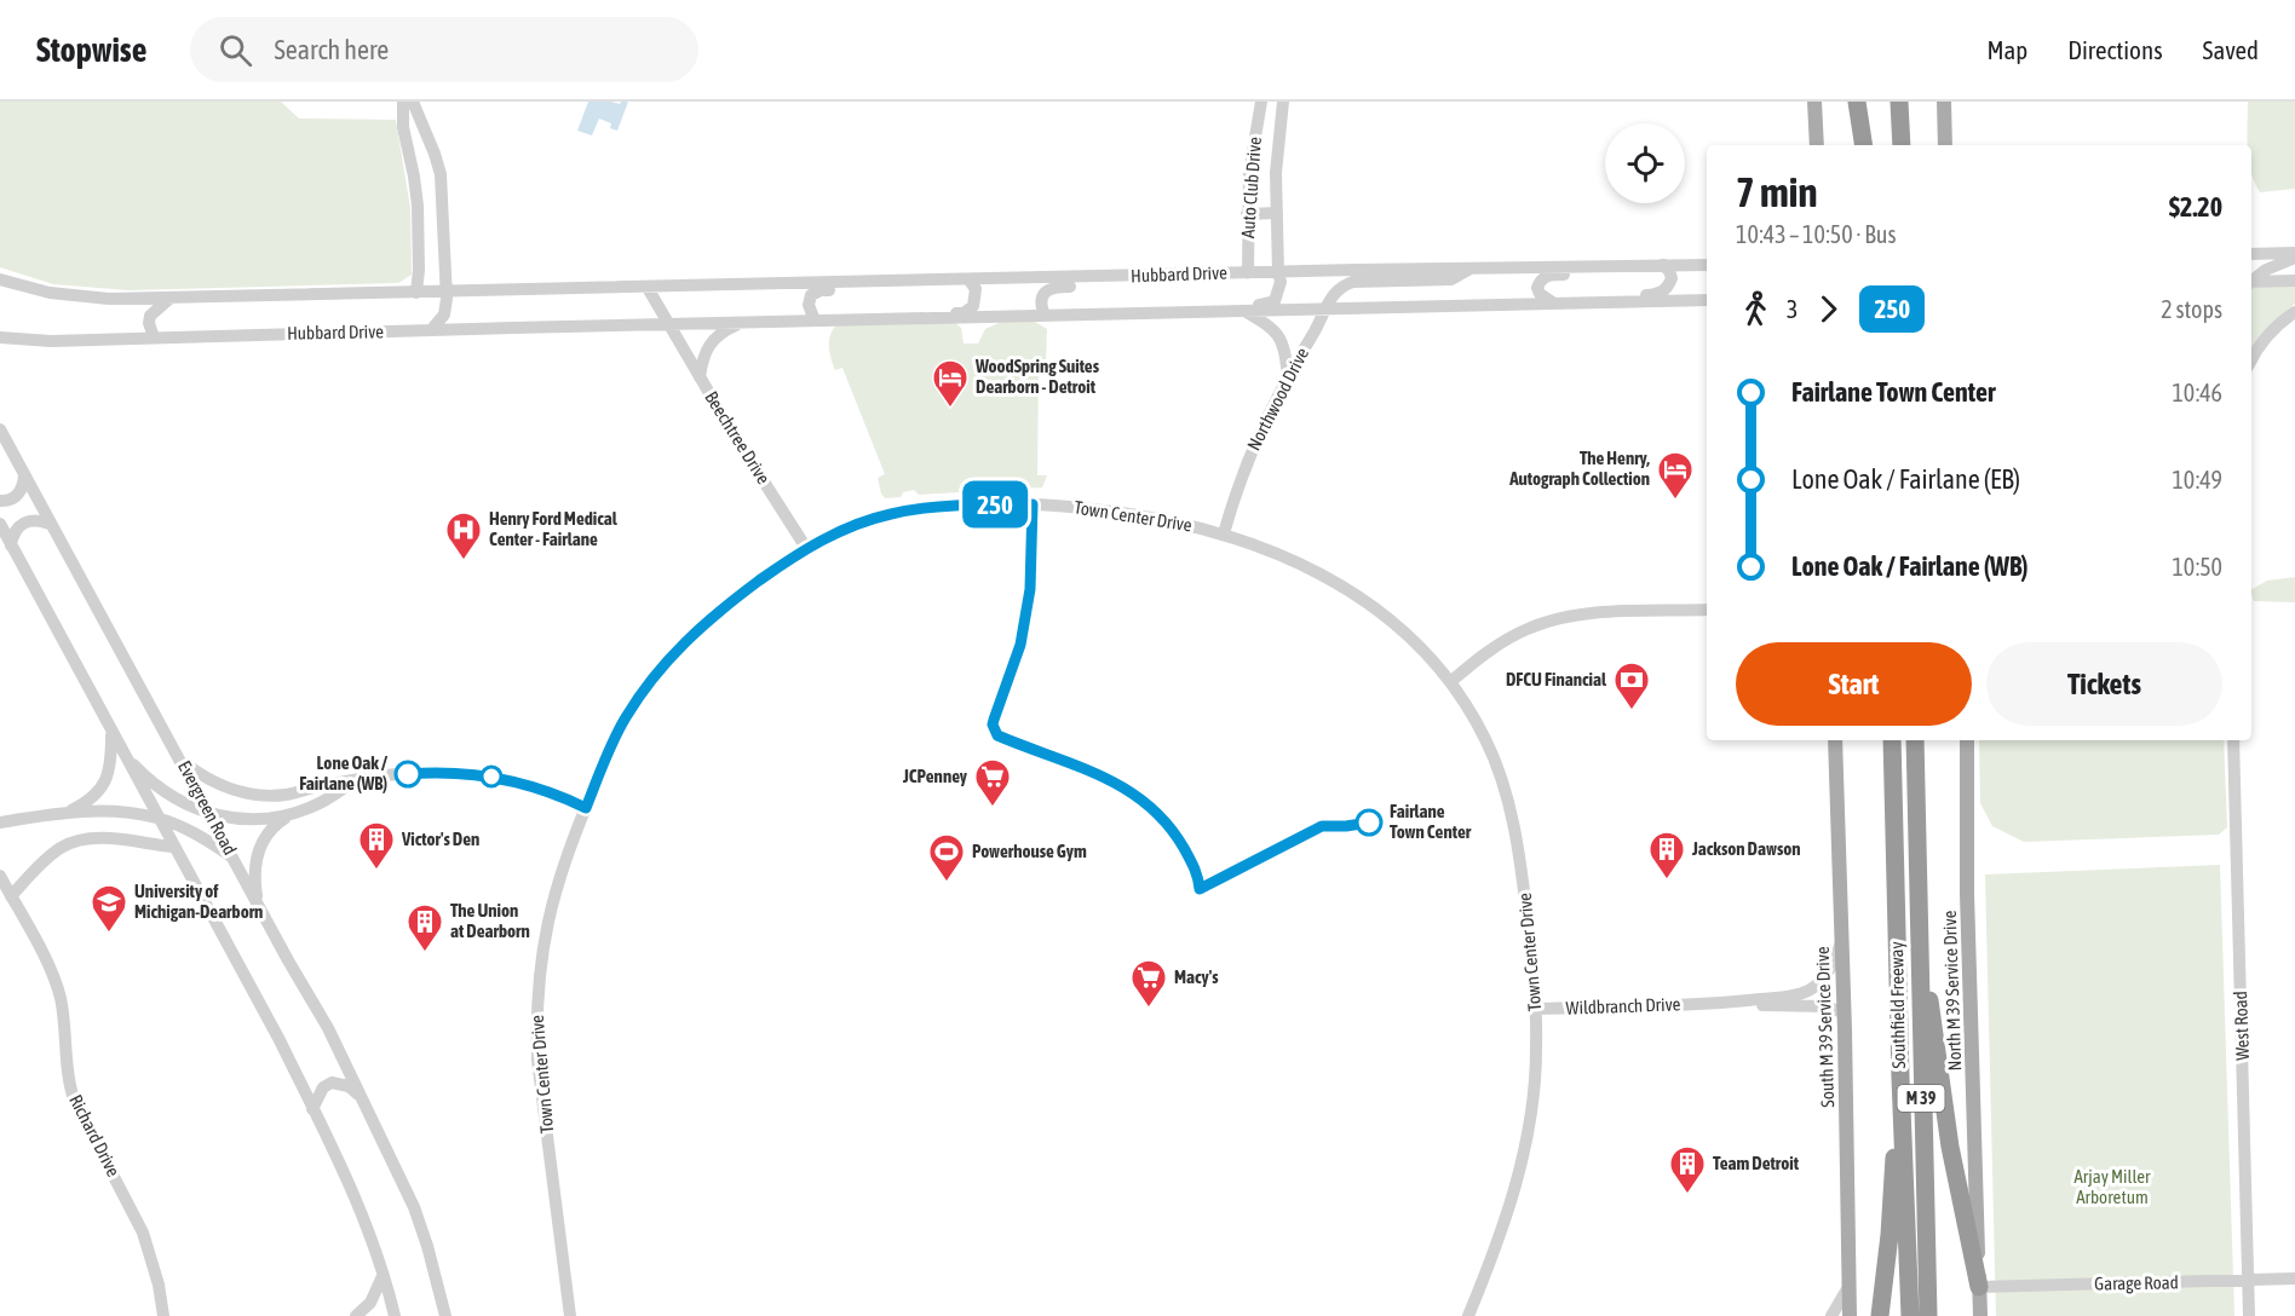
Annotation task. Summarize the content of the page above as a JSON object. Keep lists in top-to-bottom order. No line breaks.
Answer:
{"streets":{"highway":["Southfield Freeway","M 39"],"main road":["North M 39 Service Drive","South M 39 Service Drive"],"street":["Auto Club Drive","Hubbard Drive","Northwood Drive","Beechtree Drive","Town Center Drive","Evergreen Road","Wildbranch Drive","West Road","Richard Drive","Garage Road"]},"crossings":[["Auto Club Drive","Hubbard Drive"],["Hubbard Drive","Northwood Drive"],["Hubbard Drive","Beechtree Drive"],["Northwood Drive","Town Center Drive"],["Beechtree Drive","Town Center Drive"],["Town Center Drive","Wildbranch Drive"],["North M 39 Service Drive","Garage Road"],["Wildbranch Drive","South M 39 Service Drive"],["West Road","Garage Road"]],"parks":["Arjay Miller Arboretum"],"places":{"hotel":["WoodSpring Suites Dearborn - Detroit","The Henry, Autograph Collection"],"hospital":["Henry Ford Medical Center - Fairlane"],"bank":["DFCU Financial"],"other":["Lone Oak / Fairlane (WB)","Fairlane Town Center"],"supermarket":["JCPenney","Macy's"],"building":["Victor's Den","Jackson Dawson","The Union at Dearborn","Team Detroit"],"sports":["Powerhouse Gym"],"school or university":["University of Michigan-Dearborn"]},"lines":["bus line 250"],"page":{"header":"Stopwise","search":"Search here","nav":["Map","Directions","Saved"],"on_map":"250","heading":["7 min","10:43 – 10:50 · Bus","$2.20"],"legs":["3","250","2 stops"],"list":[{"name":"Fairlane Town Center","value":"10:46"},{"name":"Lone Oak / Fairlane (EB)","value":"10:49"},{"name":"Lone Oak / Fairlane (WB)","value":"10:50"}],"buttons":["Start","Tickets"]}}
